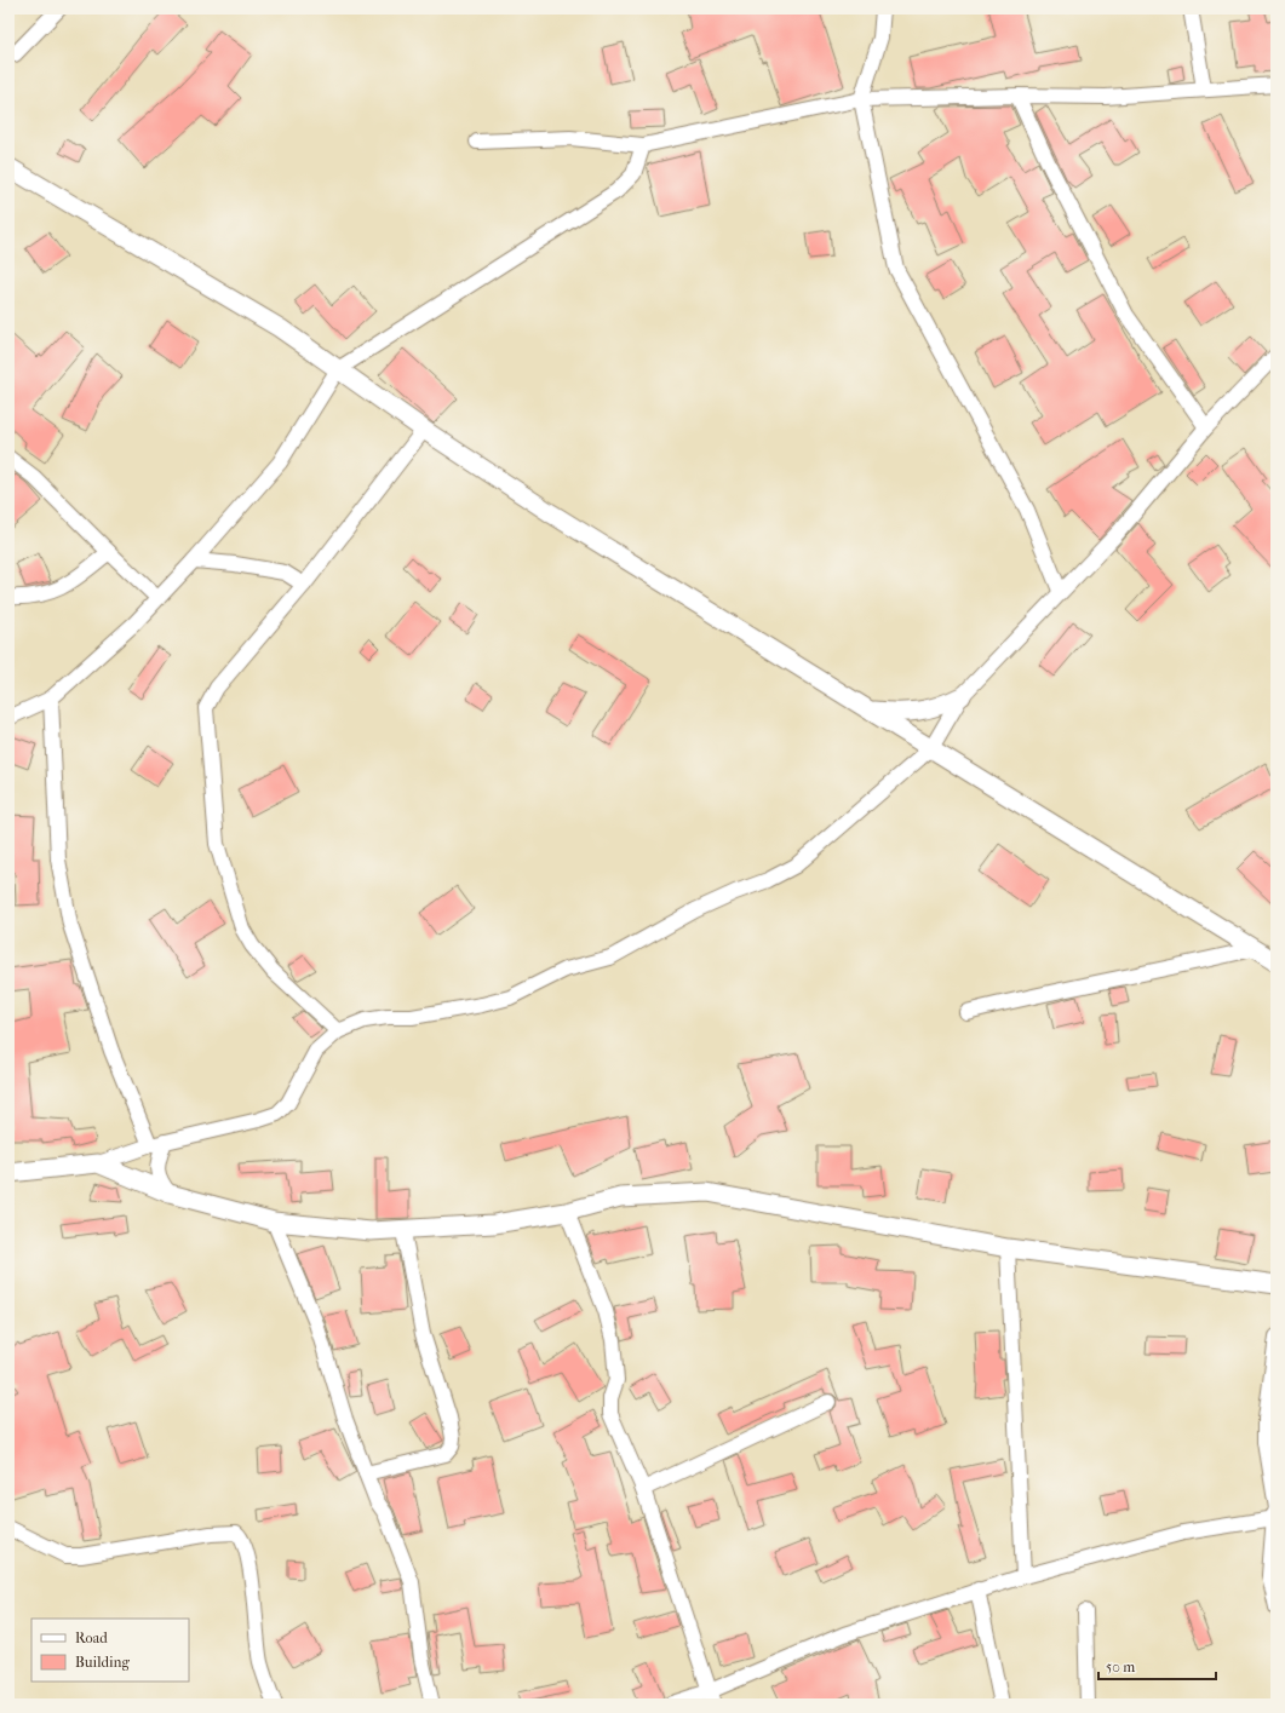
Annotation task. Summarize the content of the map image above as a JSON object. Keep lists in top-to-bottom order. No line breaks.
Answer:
{"legend":["Road","Building"],"scale_bar":"50 m"}
